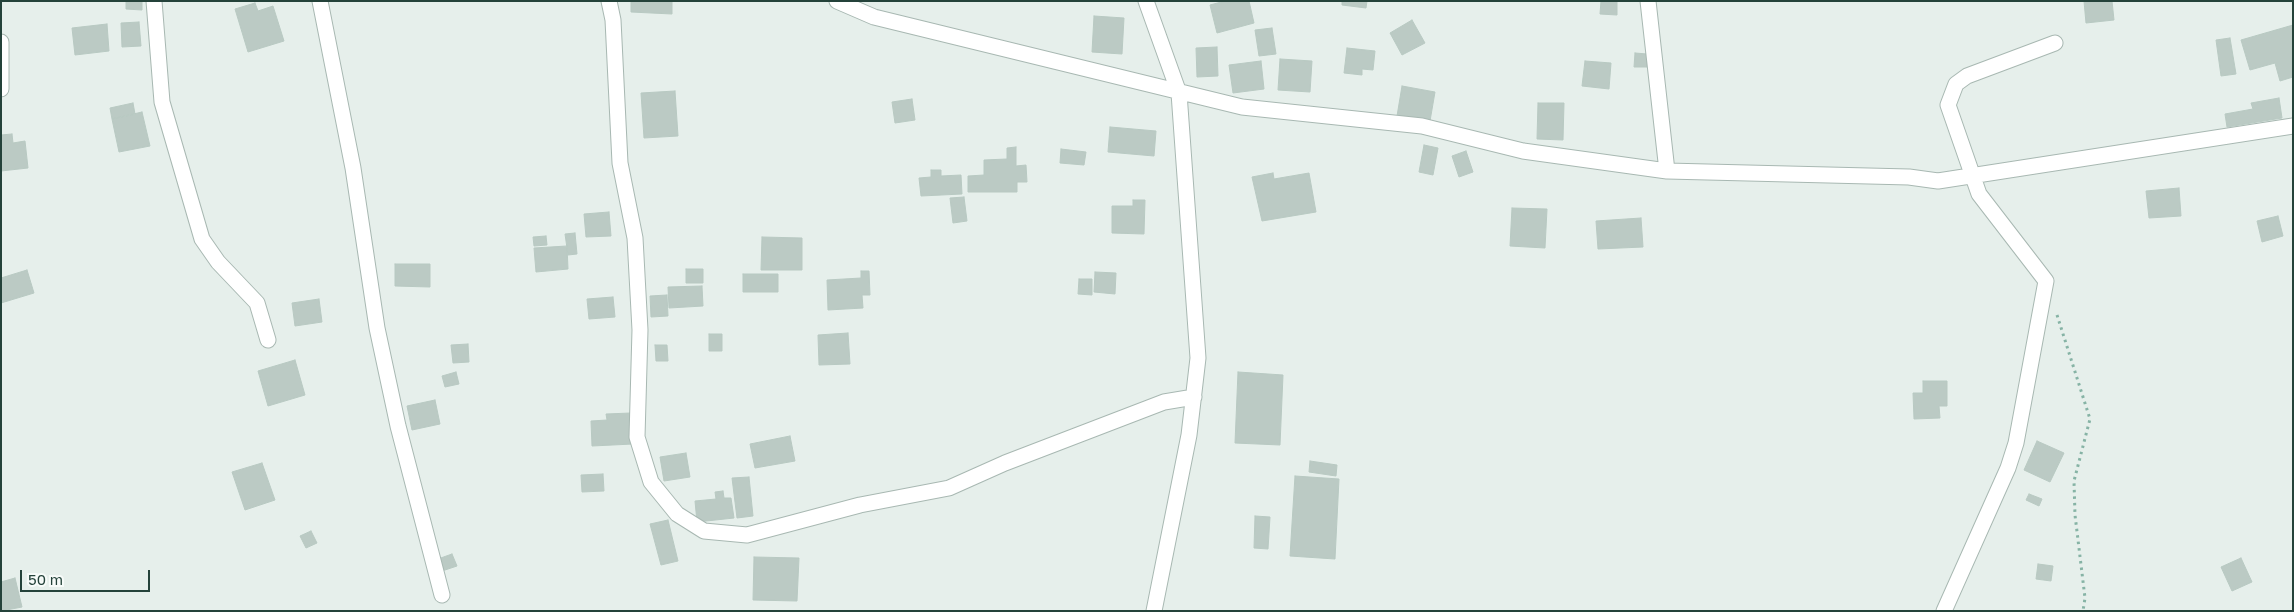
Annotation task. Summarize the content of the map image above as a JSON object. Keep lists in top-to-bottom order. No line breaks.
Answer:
{"scale_bar":"50 m"}
